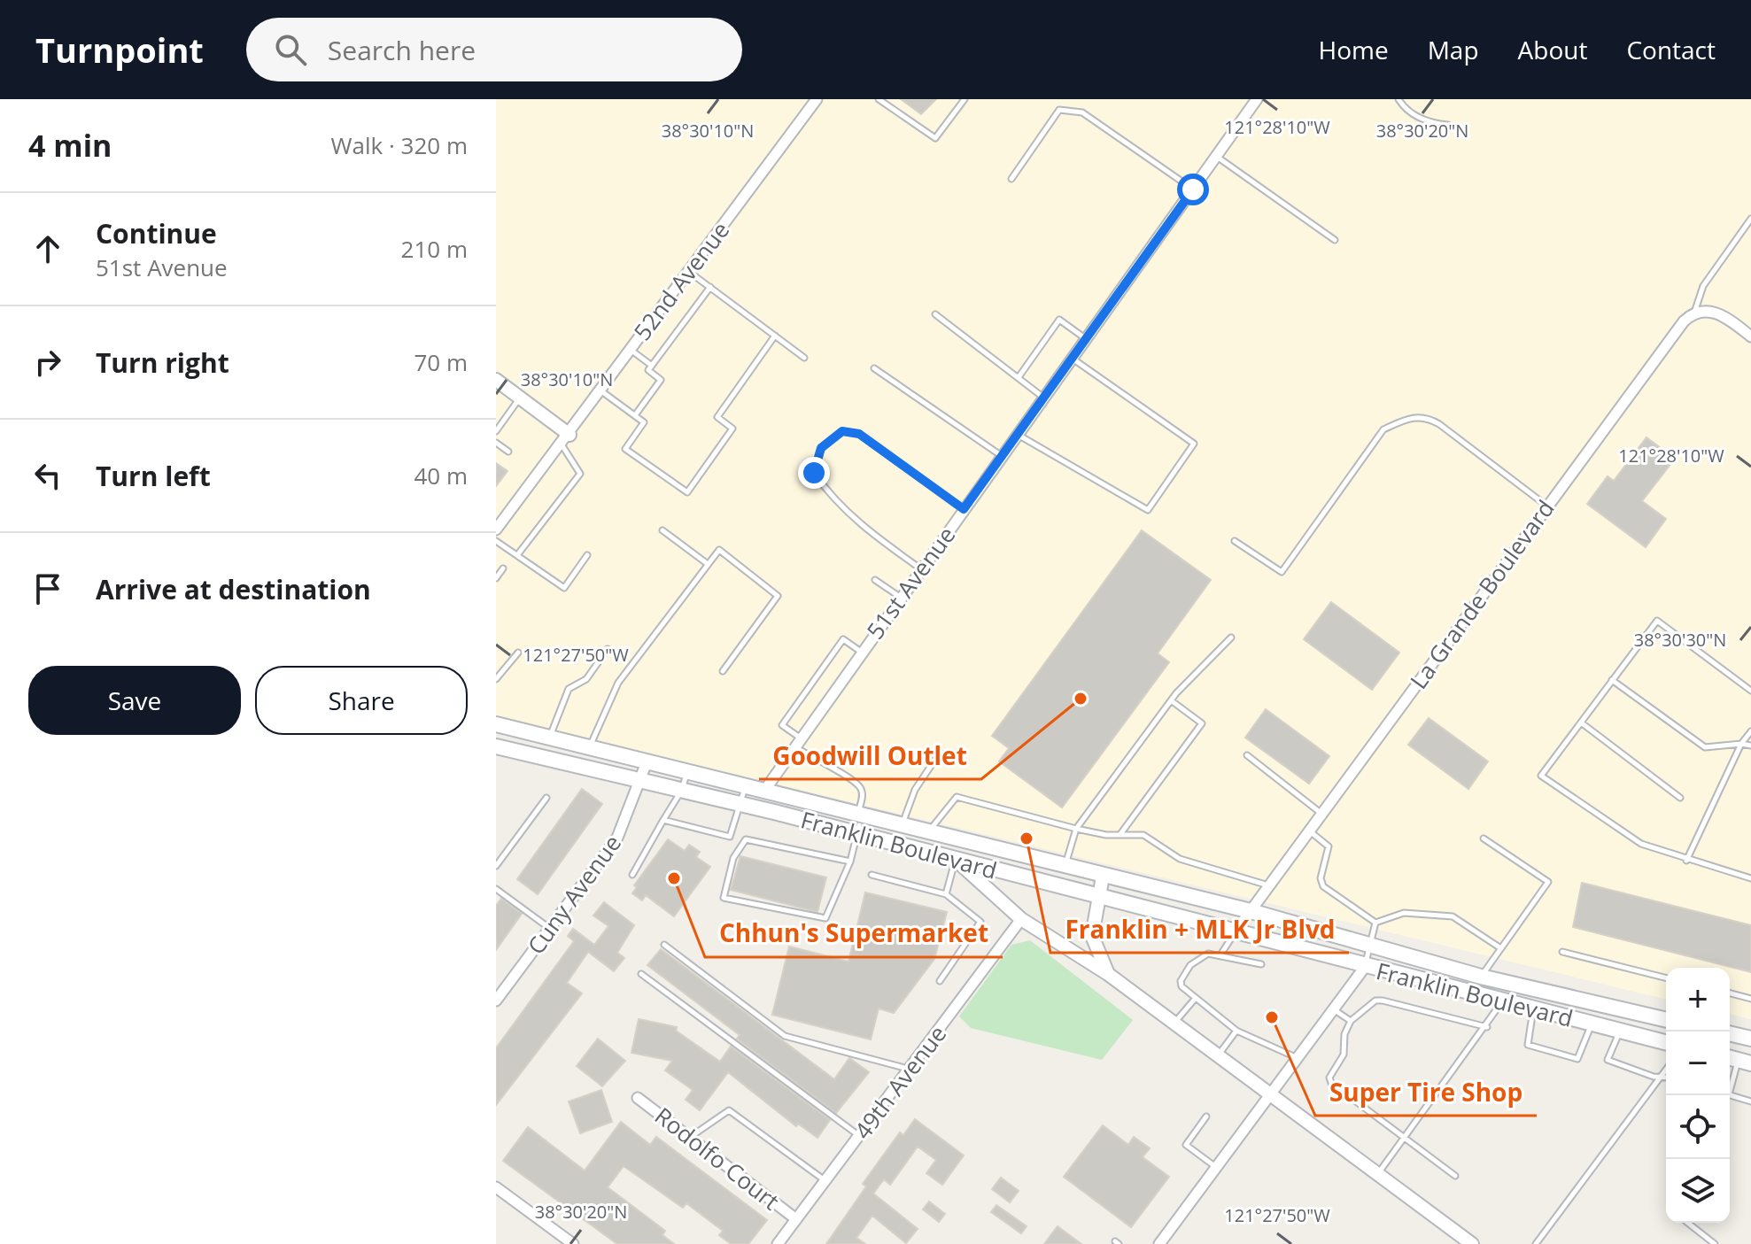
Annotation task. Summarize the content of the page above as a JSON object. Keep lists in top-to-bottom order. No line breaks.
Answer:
{"streets":{"main road":["Franklin Boulevard"],"street":["52nd Avenue","51st Avenue","La Grande Boulevard","Cuny Avenue","49th Avenue","Rodolfo Court"]},"crossings":[["51st Avenue","Franklin Boulevard"],["La Grande Boulevard","Franklin Boulevard"],["Franklin Boulevard","Cuny Avenue"],["49th Avenue","Rodolfo Court"]],"places":["Goodwill Outlet","Franklin + MLK Jr Blvd","Chhun's Supermarket","Super Tire Shop"],"page":{"header":"Turnpoint","search":"Search here","nav":["Home","Map","About","Contact"],"heading":["4 min","Walk · 320 m"],"list":[["Continue","51st Avenue","210 m"],["Turn right","70 m"],["Turn left","40 m"],"Arrive at destination"],"buttons":["Save","Share"],"map_buttons":["+","−"]},"coordinates":["121°28'10\"W","38°30'10\"N","38°30'20\"N","38°30'30\"N","121°27'50\"W"]}
